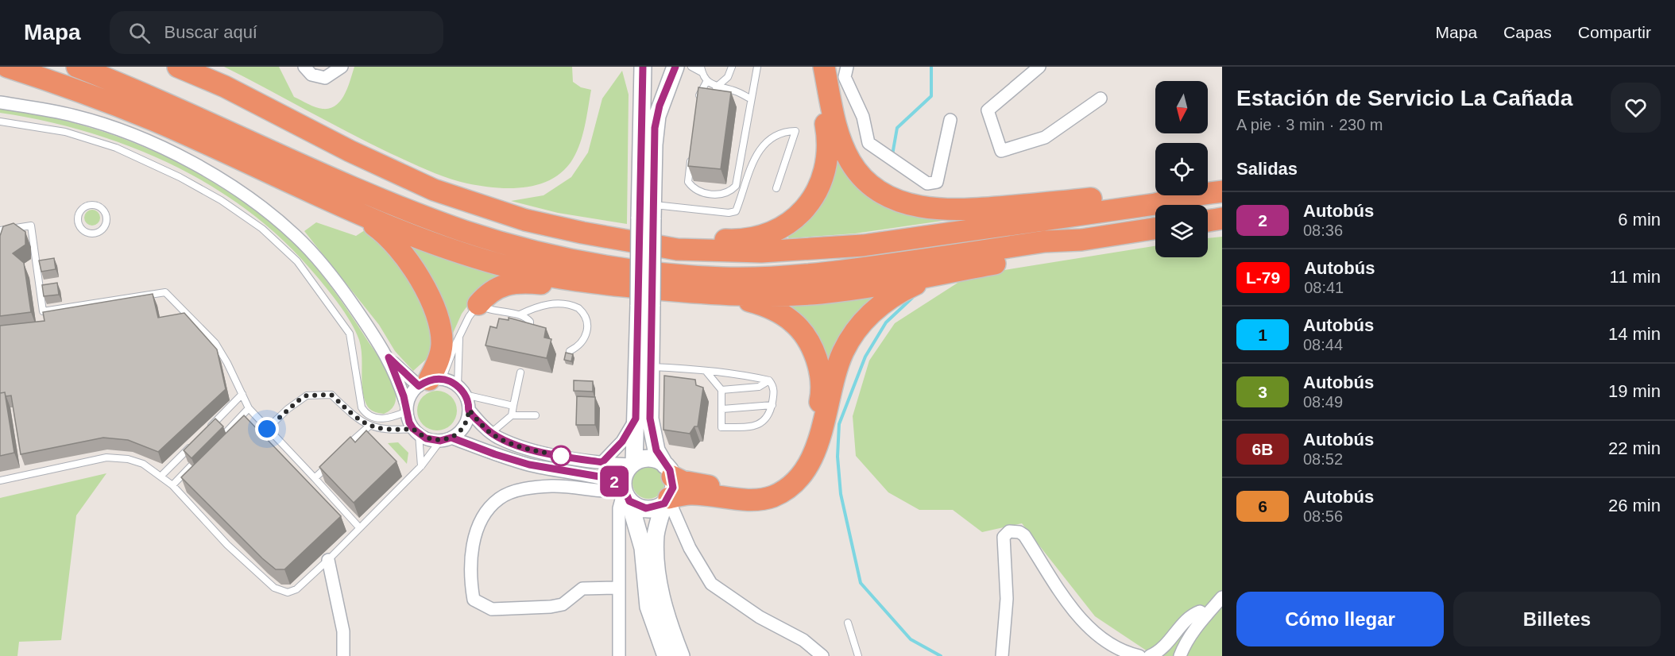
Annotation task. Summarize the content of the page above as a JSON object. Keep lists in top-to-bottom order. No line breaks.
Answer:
{"lines":["bus line 2"],"north":"bottom","page":{"header":"Mapa","search":"Buscar aquí","nav":["Mapa","Capas","Compartir"],"on_map":"2","heading":[["Estación de Servicio La Cañada","A pie · 3 min · 230 m"],"Salidas"],"list":[{"mark":"2","name":"Autobús","note":"08:36","value":"6 min"},{"mark":"L-79","name":"Autobús","note":"08:41","value":"11 min"},{"mark":"1","name":"Autobús","note":"08:44","value":"14 min"},{"mark":"3","name":"Autobús","note":"08:49","value":"19 min"},{"mark":"6B","name":"Autobús","note":"08:52","value":"22 min"},{"mark":"6","name":"Autobús","note":"08:56","value":"26 min"}],"buttons":["Cómo llegar","Billetes"]}}
